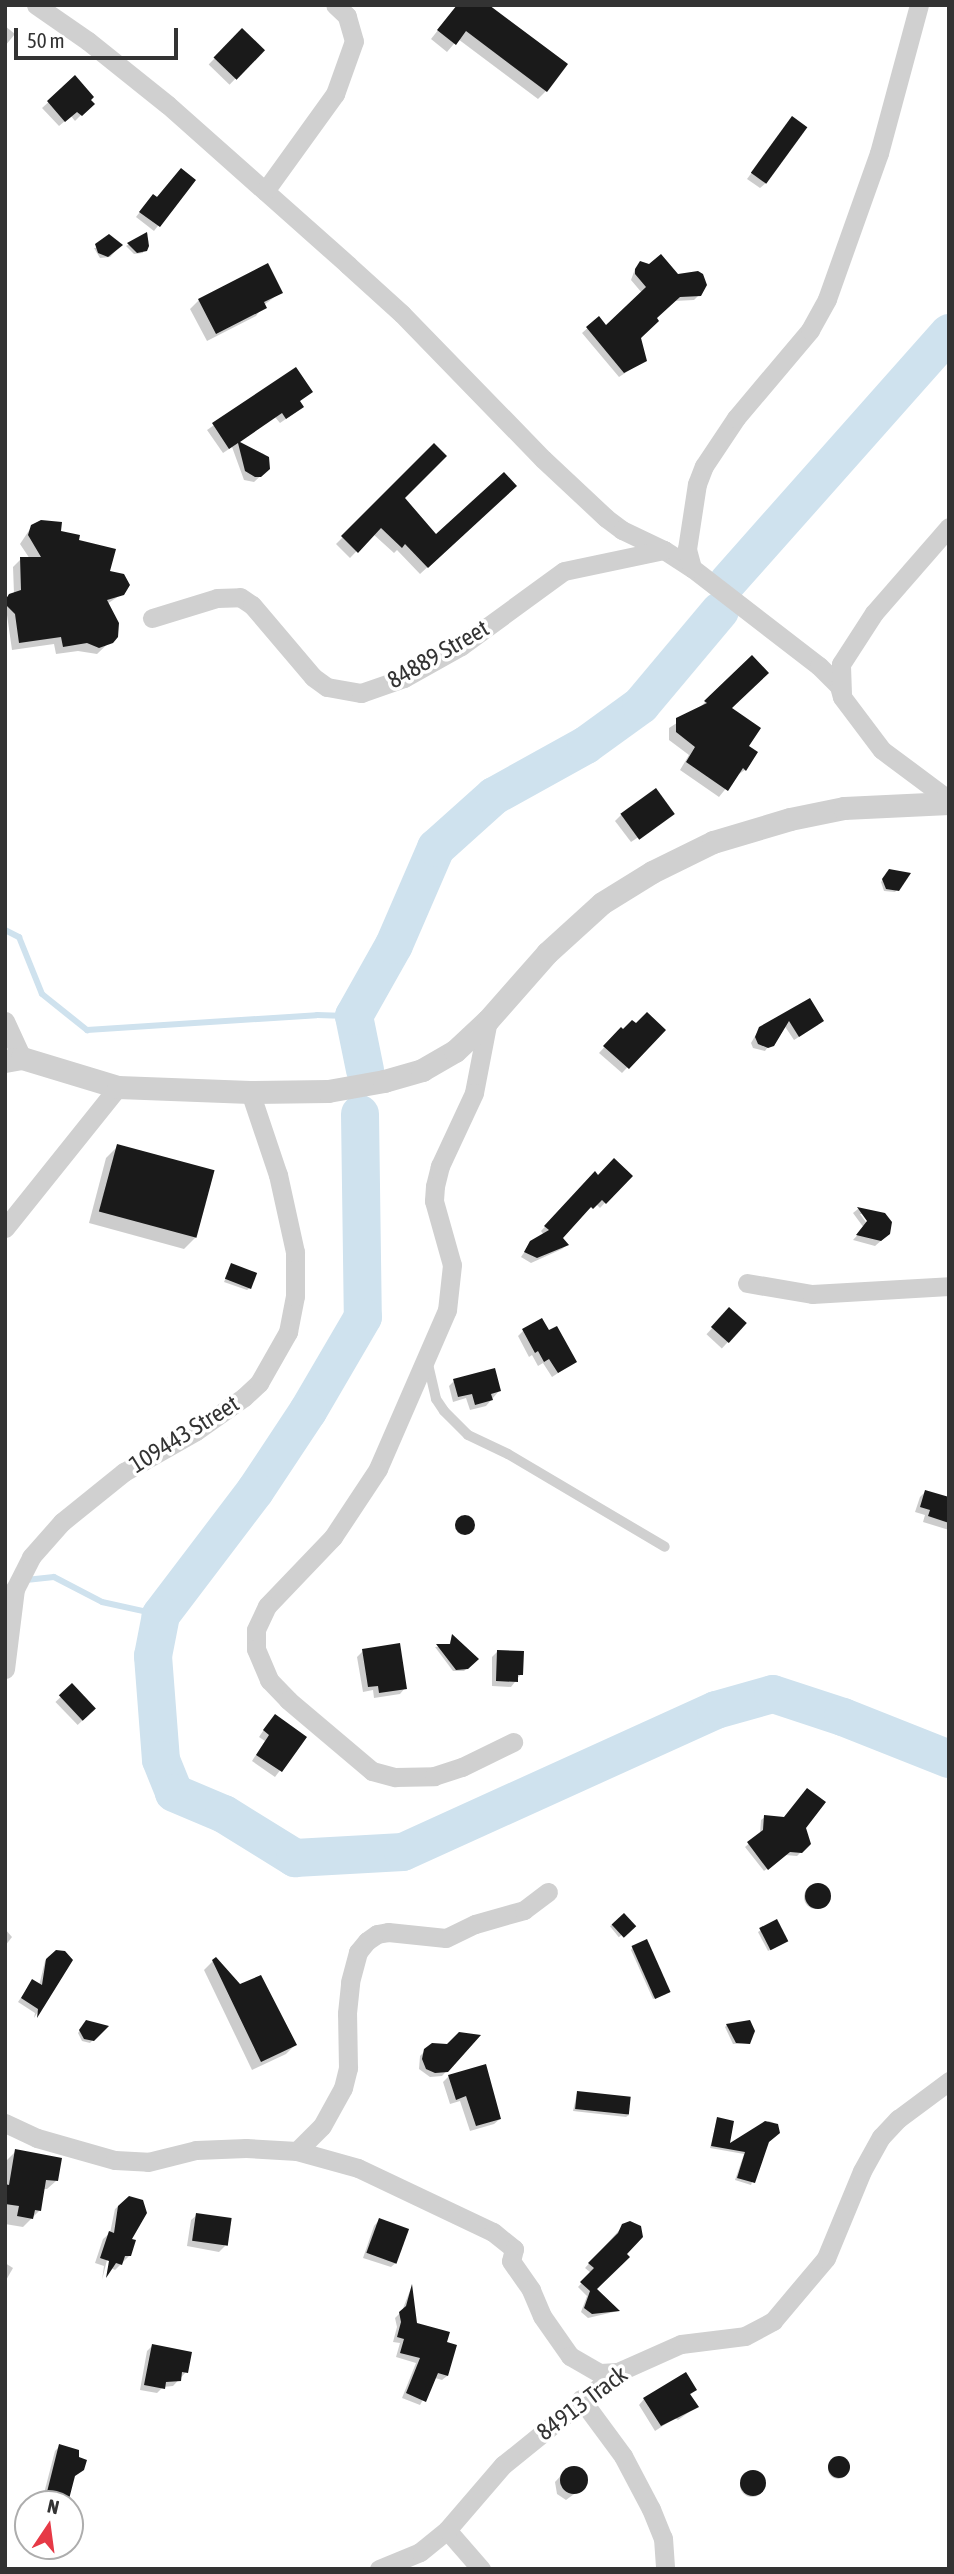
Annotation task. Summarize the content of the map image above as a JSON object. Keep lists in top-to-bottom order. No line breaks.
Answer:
{"streets":{"street":["84889 Street","109443 Street","84913 Track"]},"scale_bar":"50 m","north":"top"}
